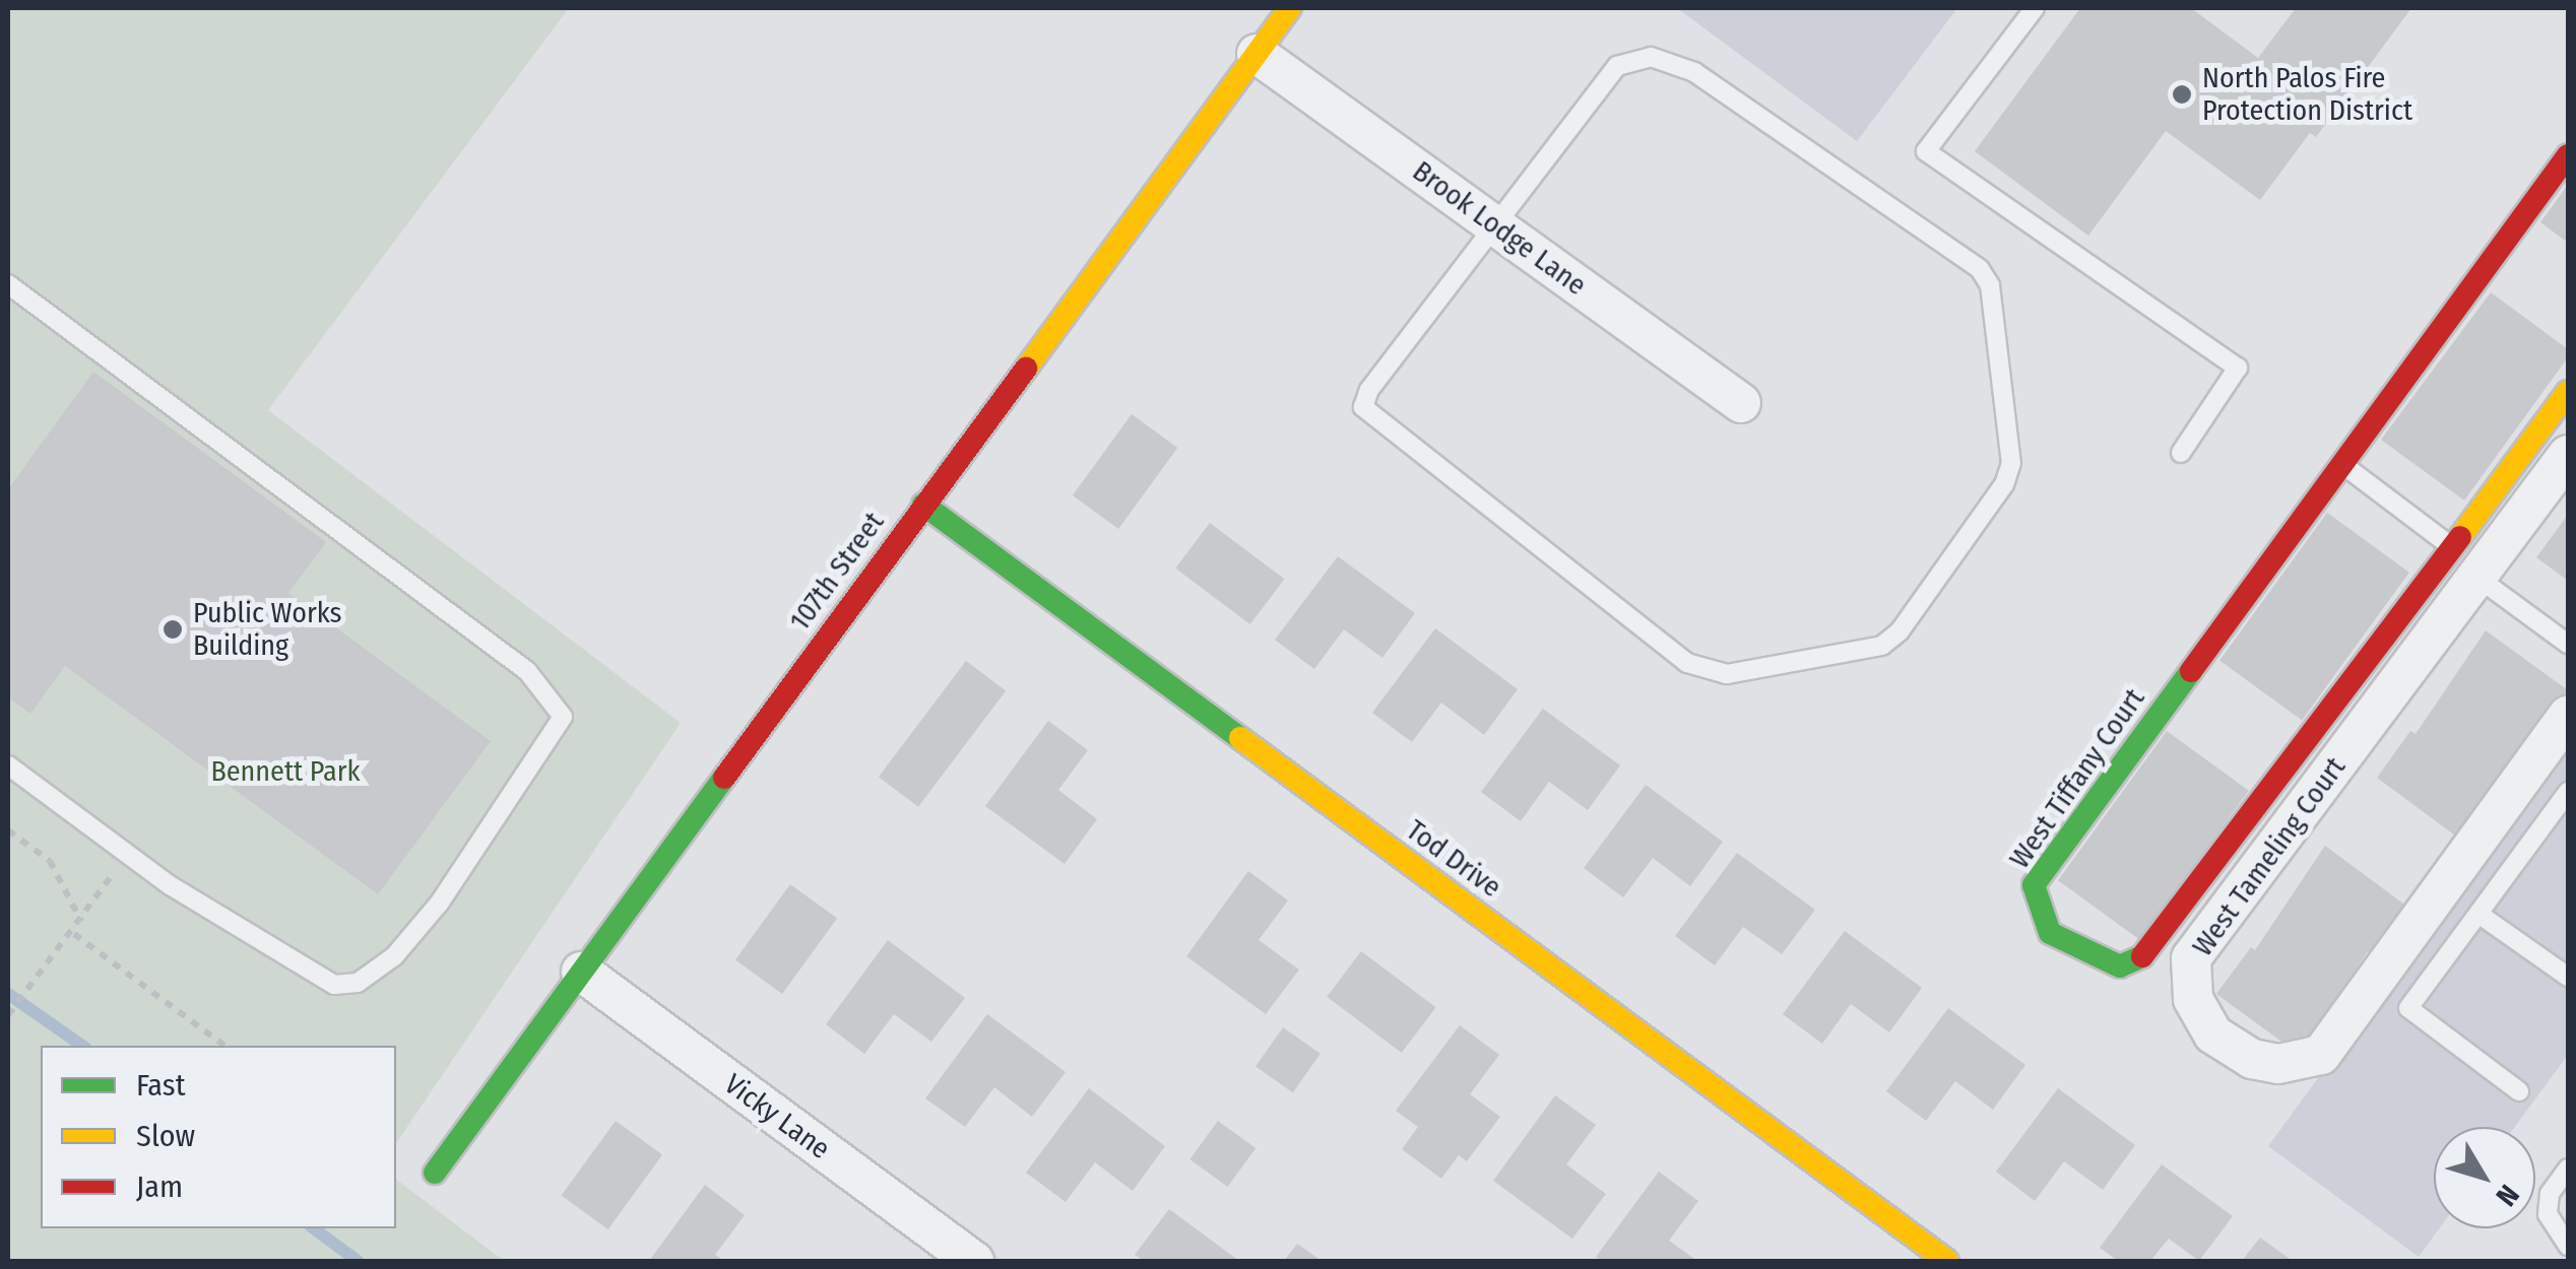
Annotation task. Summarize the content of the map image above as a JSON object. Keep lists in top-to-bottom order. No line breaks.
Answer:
{"streets":{"street":["Brook Lodge Lane","107th Street","West Tiffany Court","West Tameling Court","Tod Drive","Vicky Lane"]},"crossings":[["Brook Lodge Lane","107th Street"],["107th Street","Tod Drive"],["107th Street","Vicky Lane"],["West Tiffany Court","West Tameling Court"]],"parks":["Bennett Park"],"places":["North Palos Fire Protection District","Public Works Building"],"legend":["Fast","Slow","Jam"],"north":"bottom right"}
